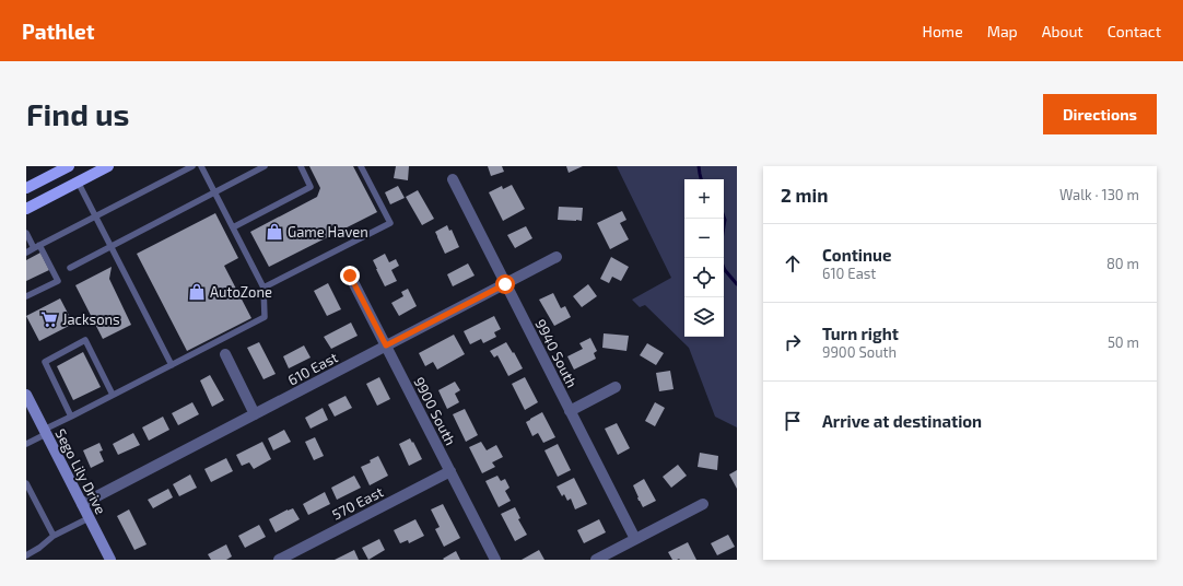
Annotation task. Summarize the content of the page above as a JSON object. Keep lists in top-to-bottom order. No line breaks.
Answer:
{"streets":{"main road":["Sego Lily Drive"],"street":["9940 South","610 East","9900 South","570 East"]},"crossings":[["9940 South","610 East"],["610 East","9900 South"],["610 East","Sego Lily Drive"],["9900 South","570 East"]],"places":{"shop":["Game Haven","AutoZone"],"supermarket":["Jacksons"]},"page":{"header":"Pathlet","nav":["Home","Map","About","Contact"],"buttons":"Directions","title":"Find us","heading":["2 min","Walk · 130 m"],"map_buttons":["+","−"],"list":[["Continue","610 East","80 m"],["Turn right","9900 South","50 m"],"Arrive at destination"]}}
